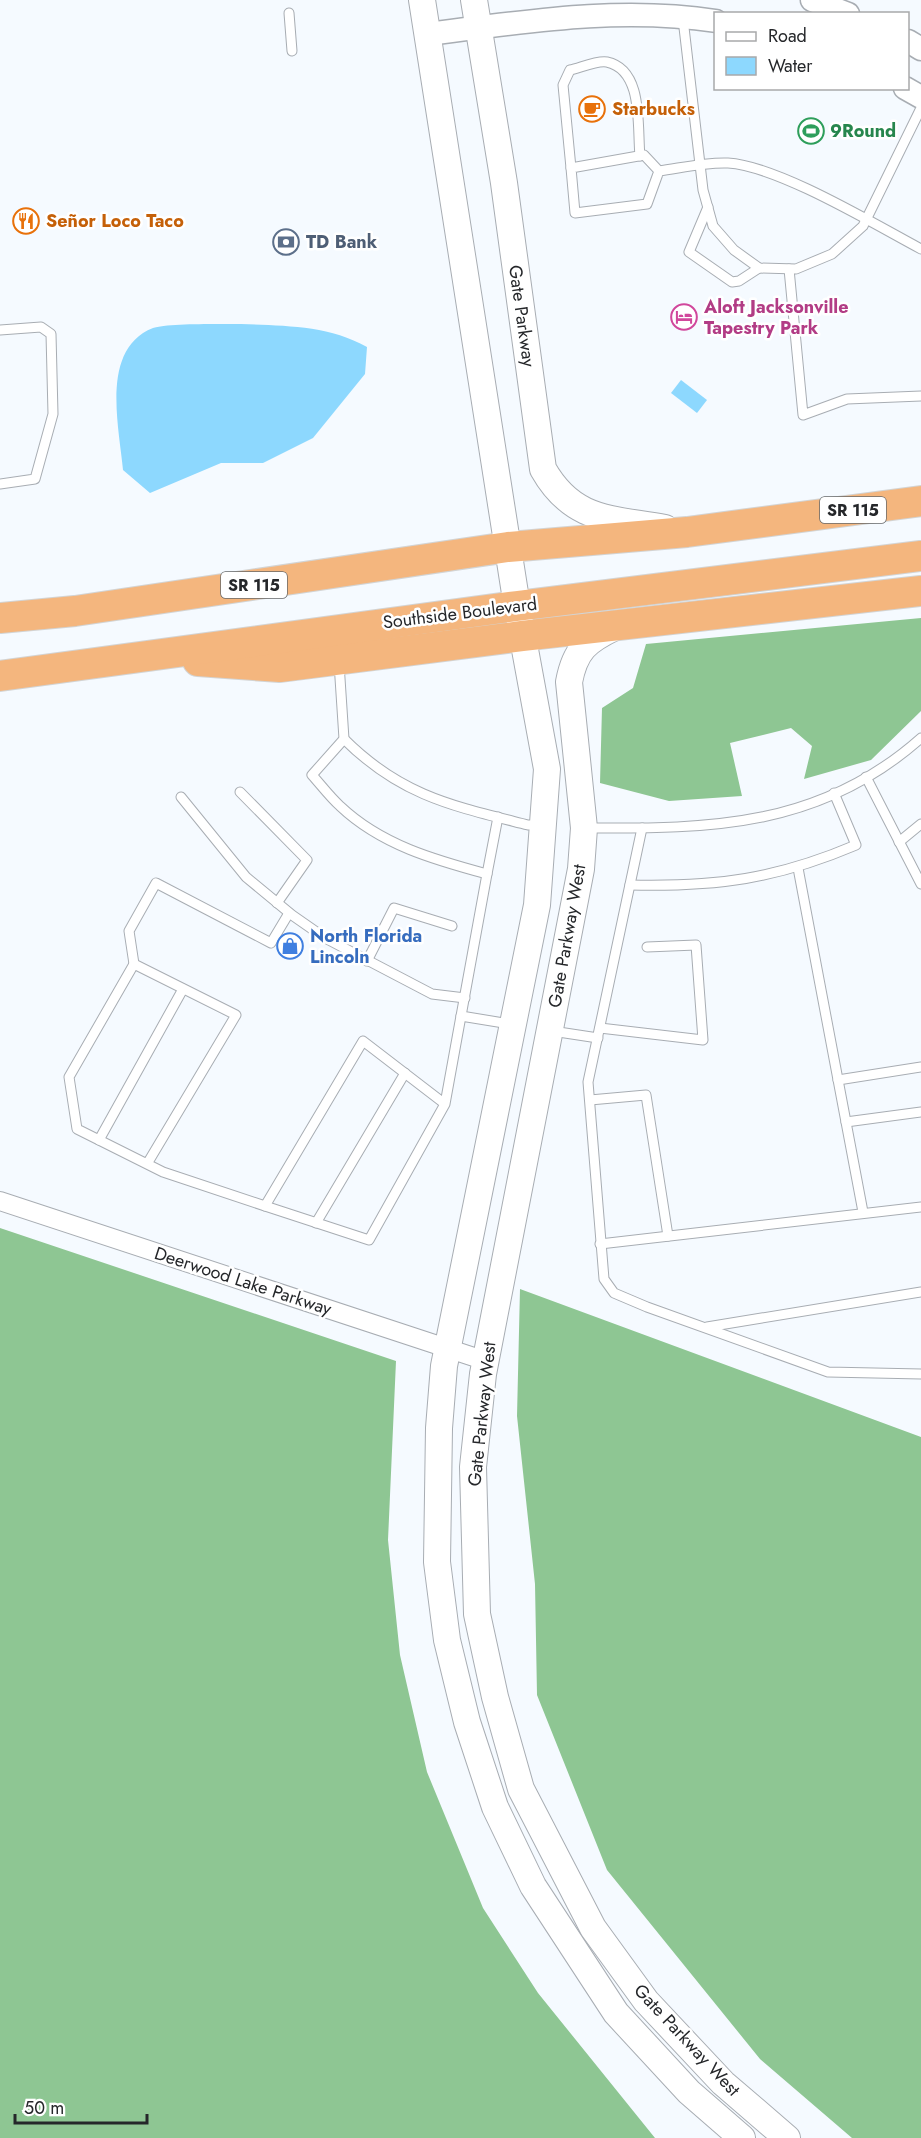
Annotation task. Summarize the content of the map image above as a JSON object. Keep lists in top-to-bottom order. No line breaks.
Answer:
{"streets":{"highway":["SR 115","Southside Boulevard"],"main road":["Gate Parkway","Gate Parkway West"],"street":["Deerwood Lake Parkway"]},"crossings":[["Gate Parkway","SR 115"],["Southside Boulevard","Gate Parkway West"],["Gate Parkway West","Deerwood Lake Parkway"]],"places":{"cafe":["Starbucks"],"sports":["9Round"],"restaurant":["Señor Loco Taco"],"bank":["TD Bank"],"hotel":["Aloft Jacksonville Tapestry Park"],"shop":["North Florida Lincoln"]},"legend":["Road","Water"],"scale_bar":"50 m"}
